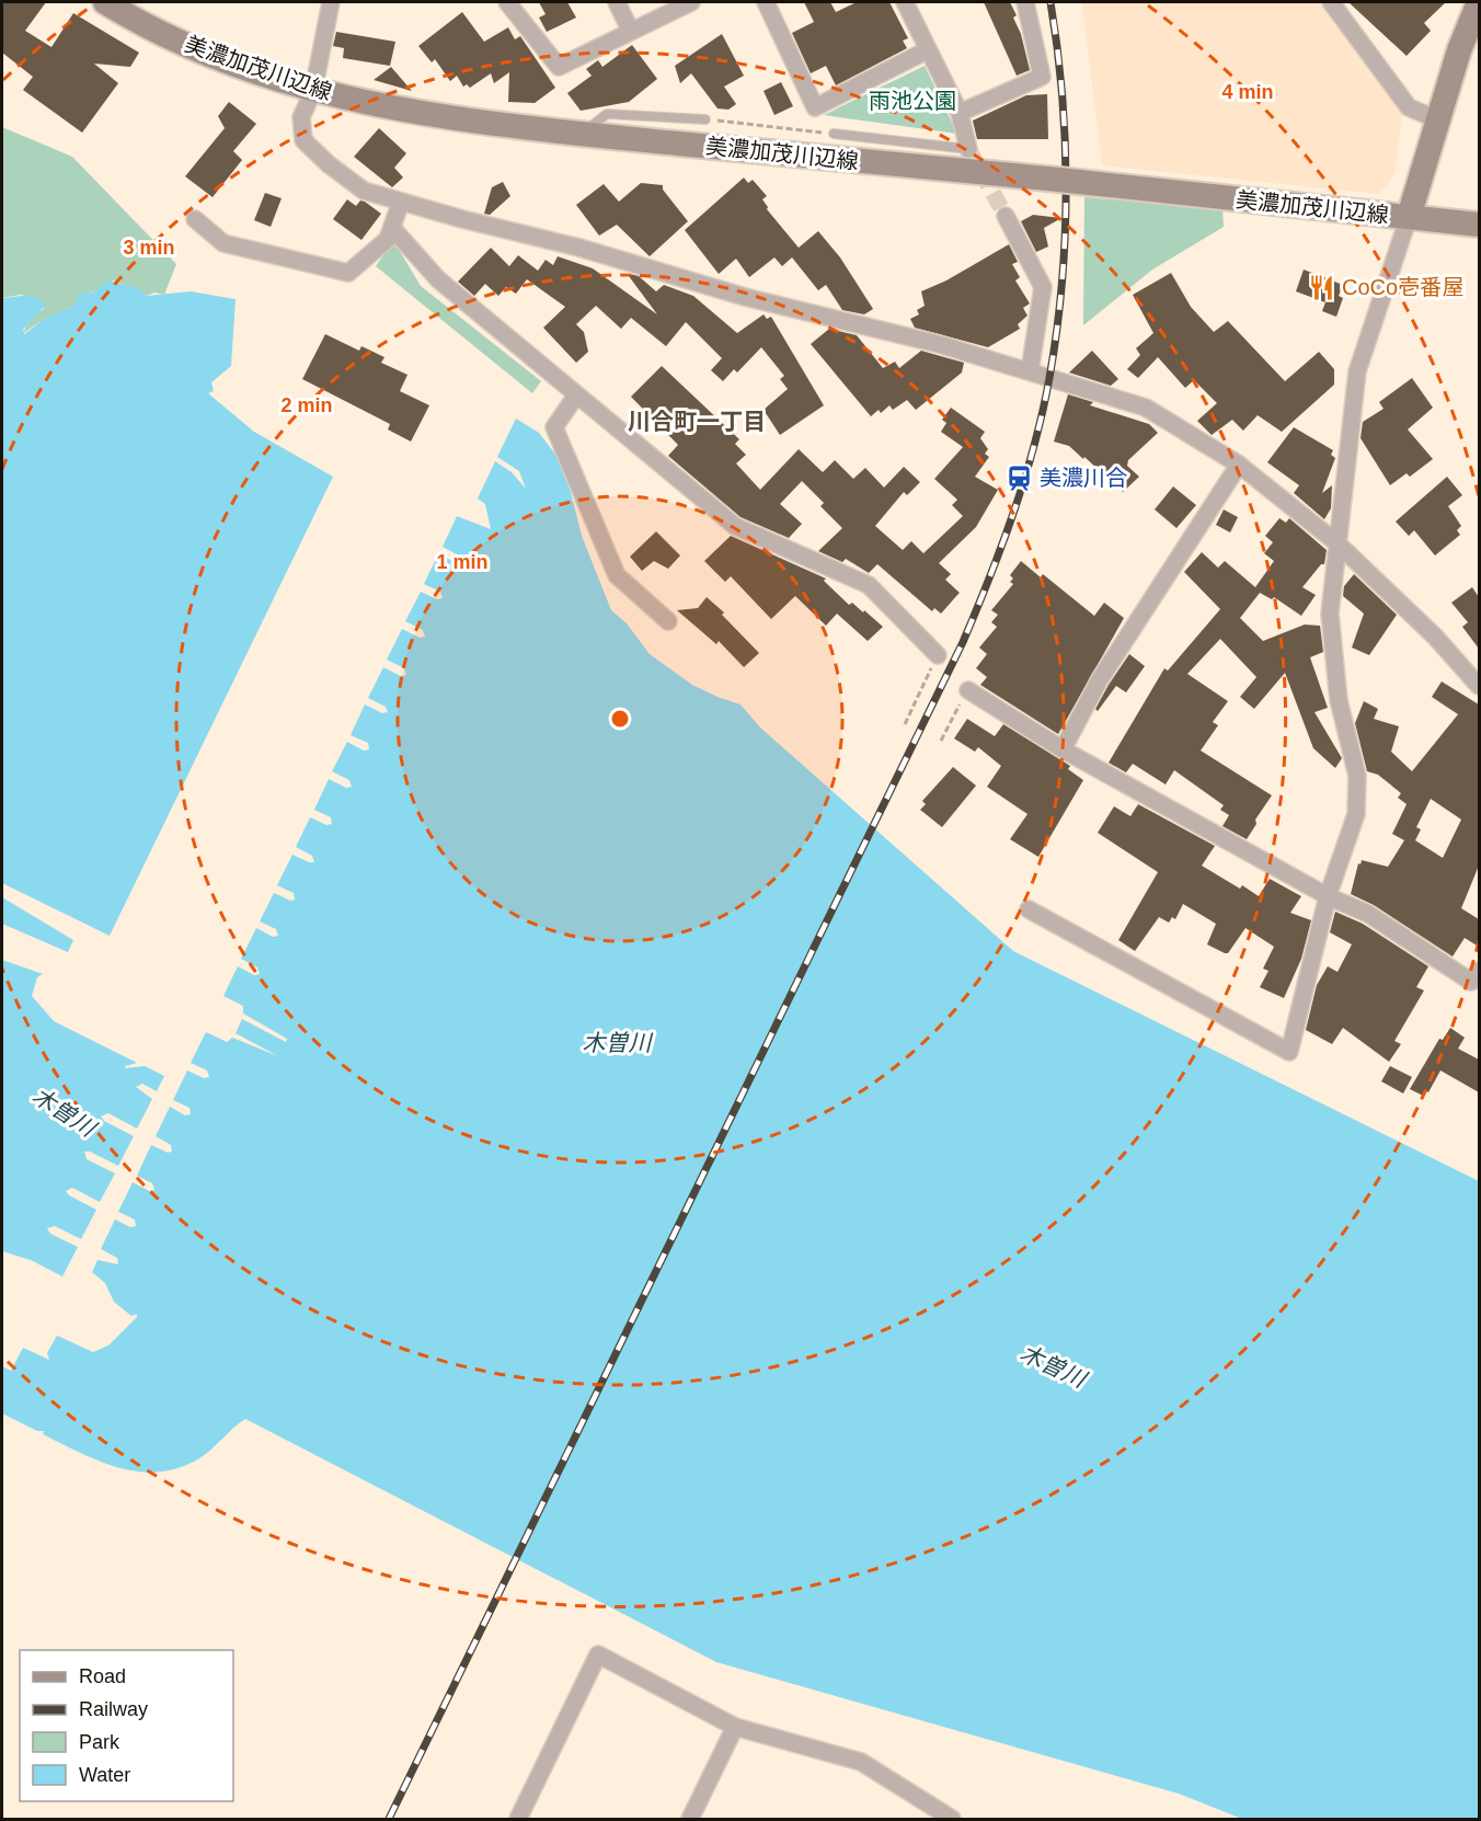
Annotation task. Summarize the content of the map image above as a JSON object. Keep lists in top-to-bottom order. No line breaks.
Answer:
{"streets":{"main road":["美濃加茂川辺線"]},"districts":["川合町一丁目"],"water":["木曽川"],"parks":["雨池公園"],"places":{"restaurant":["CoCo壱番屋"],"station":["美濃川合"]},"legend":["Road","Railway","Park","Water"],"rings":["4 min","3 min","2 min","1 min"]}
